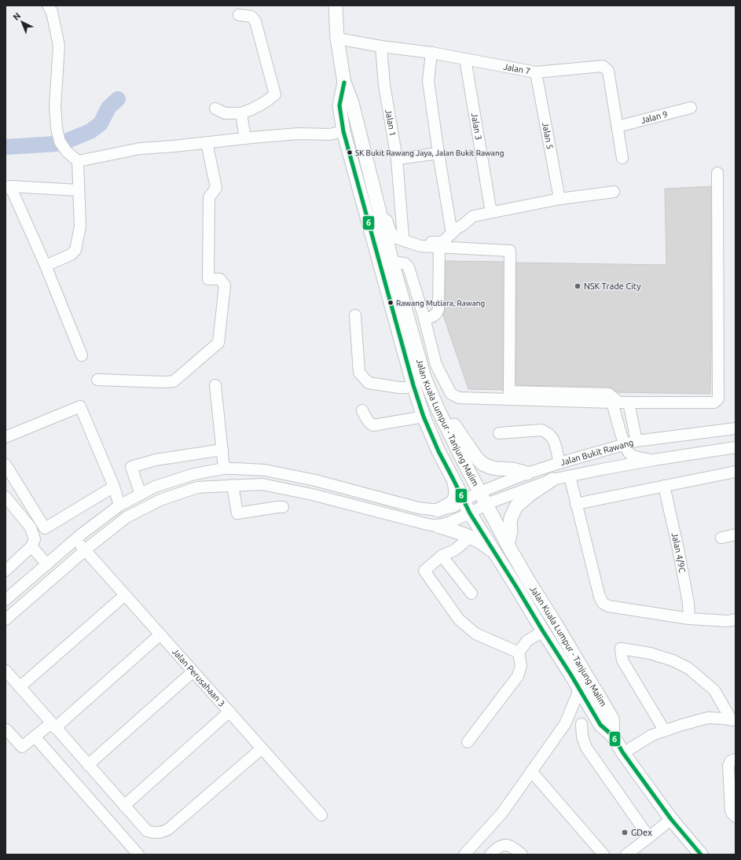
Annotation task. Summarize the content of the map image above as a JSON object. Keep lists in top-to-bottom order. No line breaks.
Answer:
{"streets":{"main road":["Jalan Kuala Lumpur - Tanjung Malim"],"street":["Jalan 7","Jalan 9","Jalan 1","Jalan 3","Jalan 5","Jalan Bukit Rawang","Jalan 4/9C","Jalan Perusahaan 3"]},"crossings":[["Jalan 7","Jalan 9"],["Jalan 7","Jalan 1"],["Jalan 7","Jalan 3"],["Jalan 7","Jalan 5"],["Jalan 7","Jalan Kuala Lumpur - Tanjung Malim"],["Jalan Kuala Lumpur - Tanjung Malim","Jalan Bukit Rawang"],["Jalan Bukit Rawang","Jalan Perusahaan 3"]],"places":["SK Bukit Rawang Jaya, Jalan Bukit Rawang","NSK Trade City","Rawang Mutiara, Rawang","GDex"],"lines":["transit line 6"],"north":"top left"}
